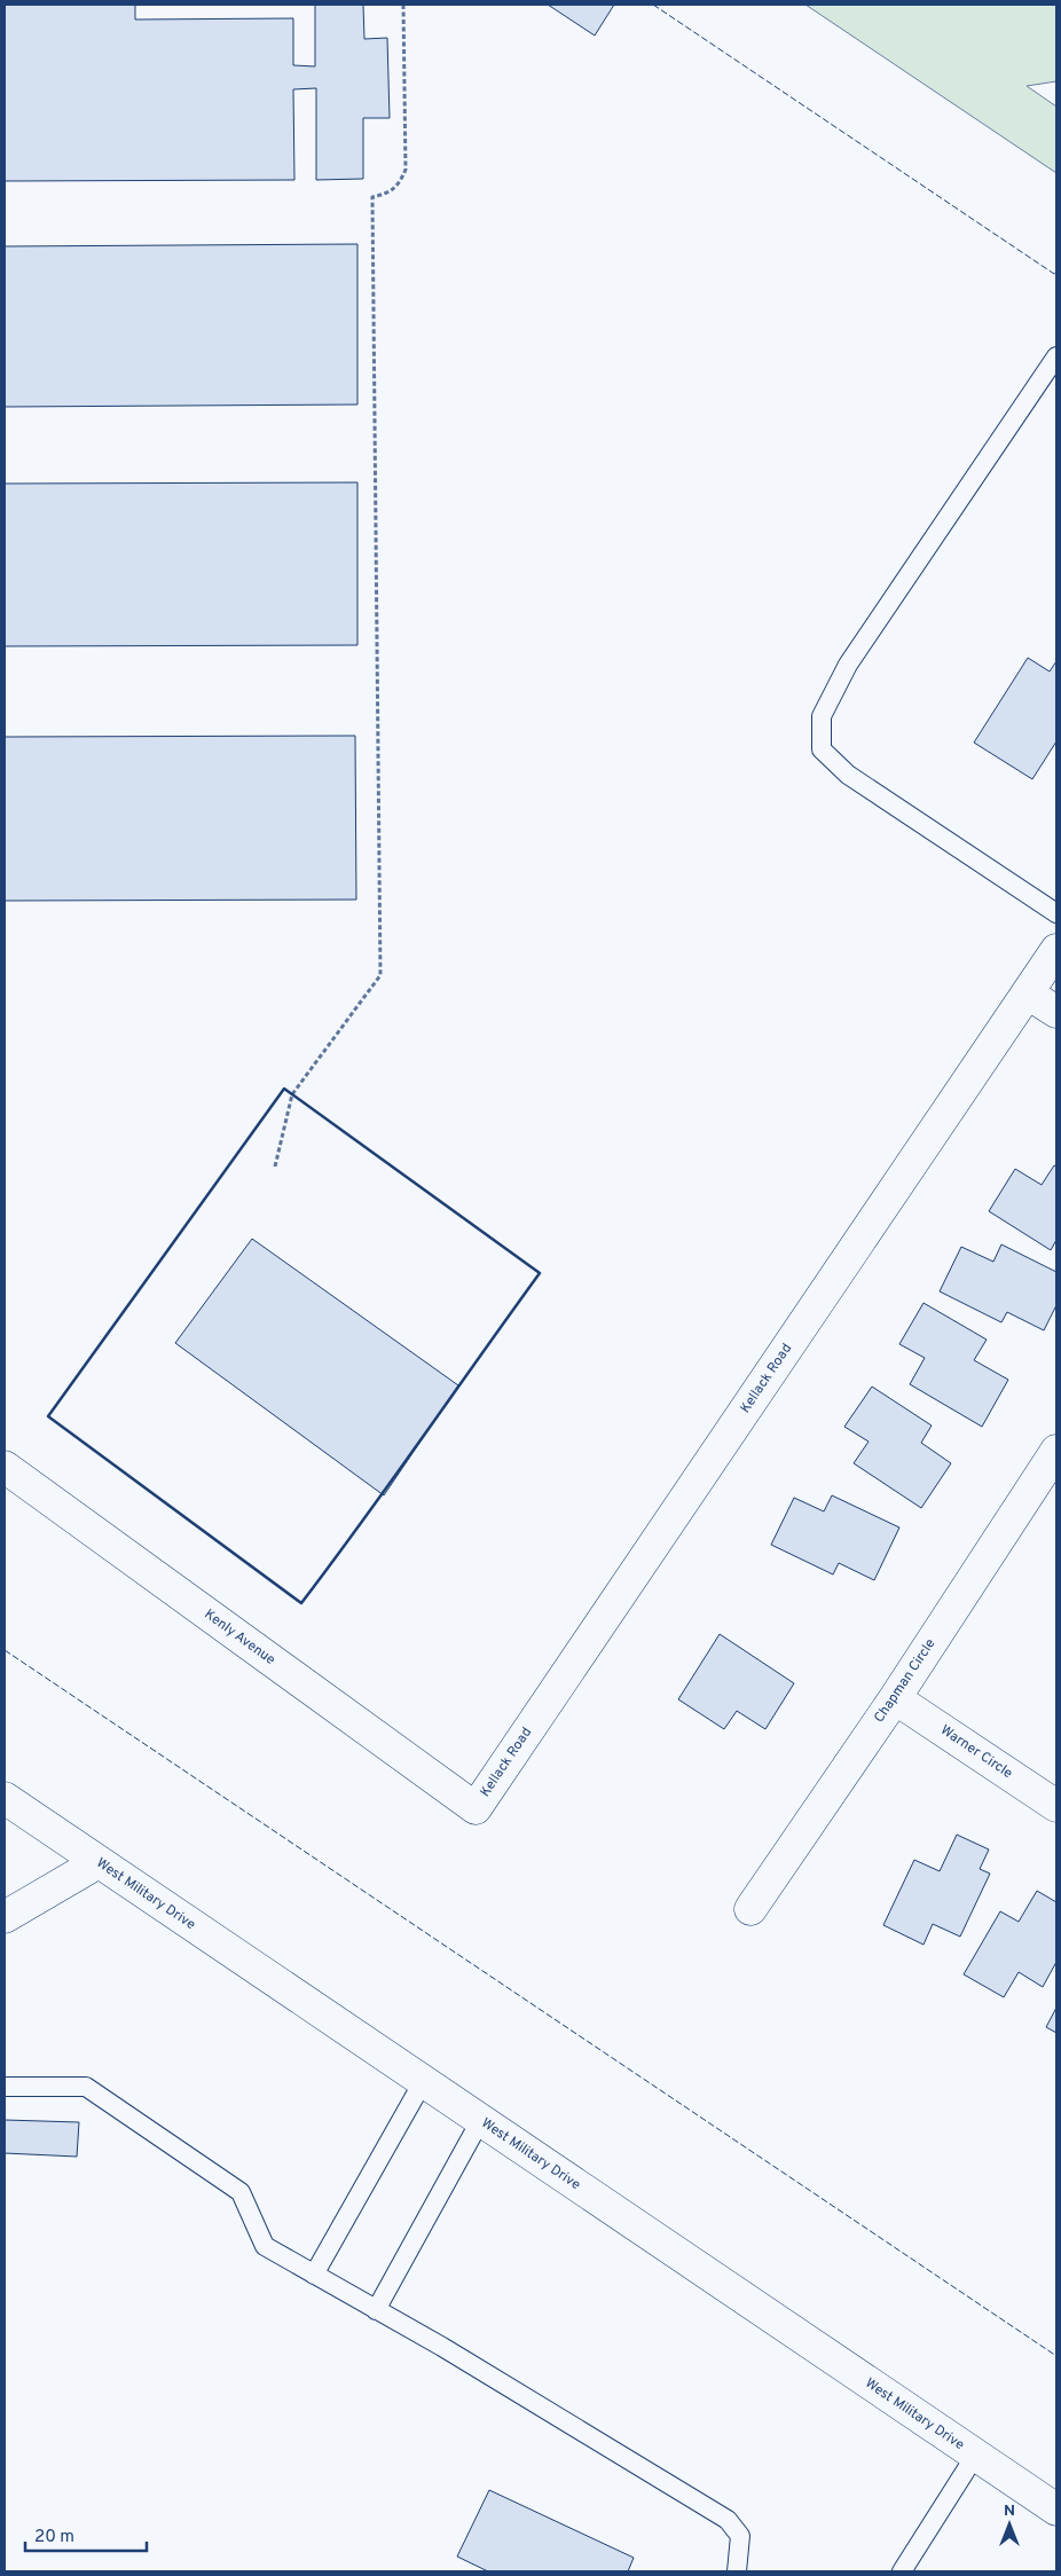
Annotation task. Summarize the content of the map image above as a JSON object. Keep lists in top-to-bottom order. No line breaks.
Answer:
{"streets":{"street":["Kellack Road","Kenly Avenue","Chapman Circle","Warner Circle","West Military Drive"]},"crossings":[["Kellack Road","Kenly Avenue"],["Chapman Circle","Warner Circle"]],"scale_bar":"20 m","north":"top"}
